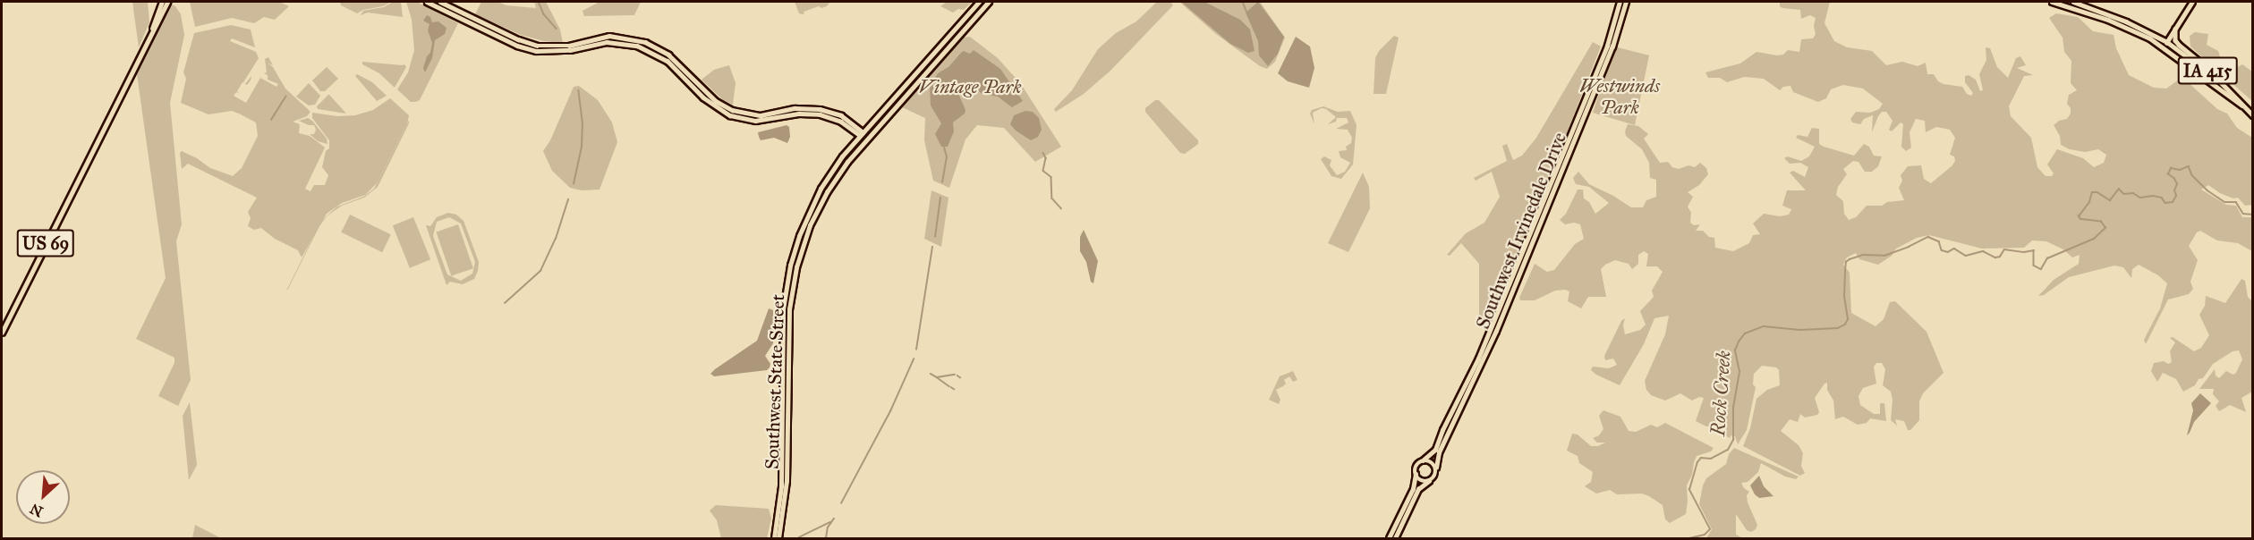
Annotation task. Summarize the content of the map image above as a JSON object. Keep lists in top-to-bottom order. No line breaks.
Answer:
{"streets":{"main road":["IA 415","Southwest Irvinedale Drive","US 69","Southwest State Street"]},"water":["Rock Creek"],"parks":["Westwinds Park","Vintage Park"],"north":"bottom left"}
